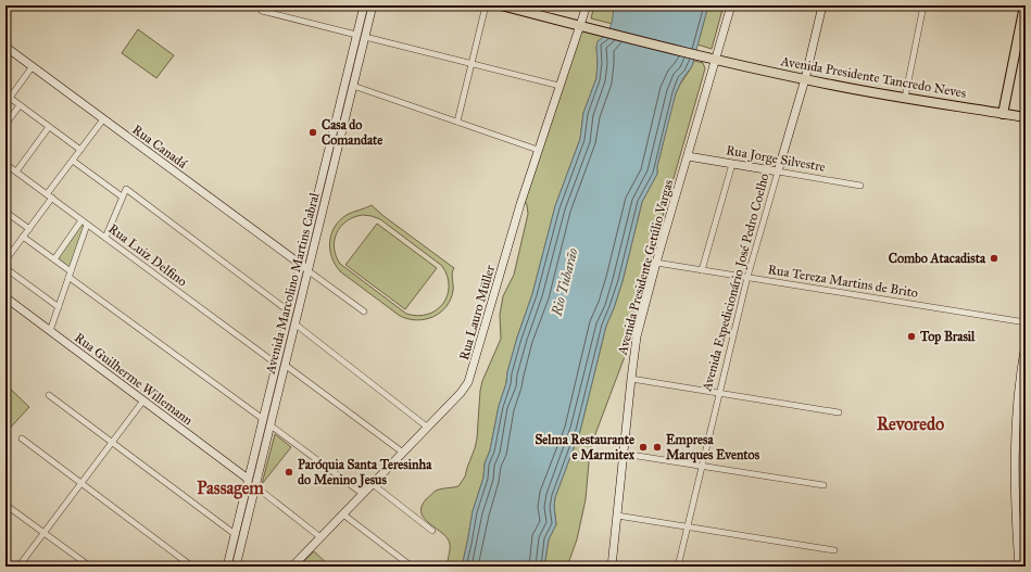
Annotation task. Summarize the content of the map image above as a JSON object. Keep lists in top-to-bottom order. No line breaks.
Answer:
{"streets":{"main road":["Avenida Presidente Tancredo Neves","Rua Canadá","Rua Jorge Silvestre","Avenida Presidente Getúlio Vargas","Avenida Expedicionário José Pedro Coelho","Avenida Marcolino Martins Cabral","Rua Lauro Müller","Rua Guilherme Willemann"],"street":["Rua Luiz Delfino","Rua Tereza Martins de Brito"]},"crossings":[["Avenida Presidente Tancredo Neves","Avenida Presidente Getúlio Vargas"],["Avenida Presidente Tancredo Neves","Avenida Expedicionário José Pedro Coelho"],["Avenida Presidente Tancredo Neves","Rua Lauro Müller"],["Rua Canadá","Avenida Marcolino Martins Cabral"],["Rua Jorge Silvestre","Avenida Presidente Getúlio Vargas"],["Rua Jorge Silvestre","Avenida Expedicionário José Pedro Coelho"],["Rua Luiz Delfino","Avenida Marcolino Martins Cabral"],["Avenida Presidente Getúlio Vargas","Rua Tereza Martins de Brito"],["Rua Tereza Martins de Brito","Avenida Expedicionário José Pedro Coelho"],["Avenida Marcolino Martins Cabral","Rua Guilherme Willemann"]],"districts":["Revoredo","Passagem"],"water":["Rio Tubarão"],"places":["Casa do Comandate","Combo Atacadista","Top Brasil","Selma Restaurante e Marmitex","Empresa Marques Eventos","Paróquia Santa Teresinha do Menino Jesus"]}
